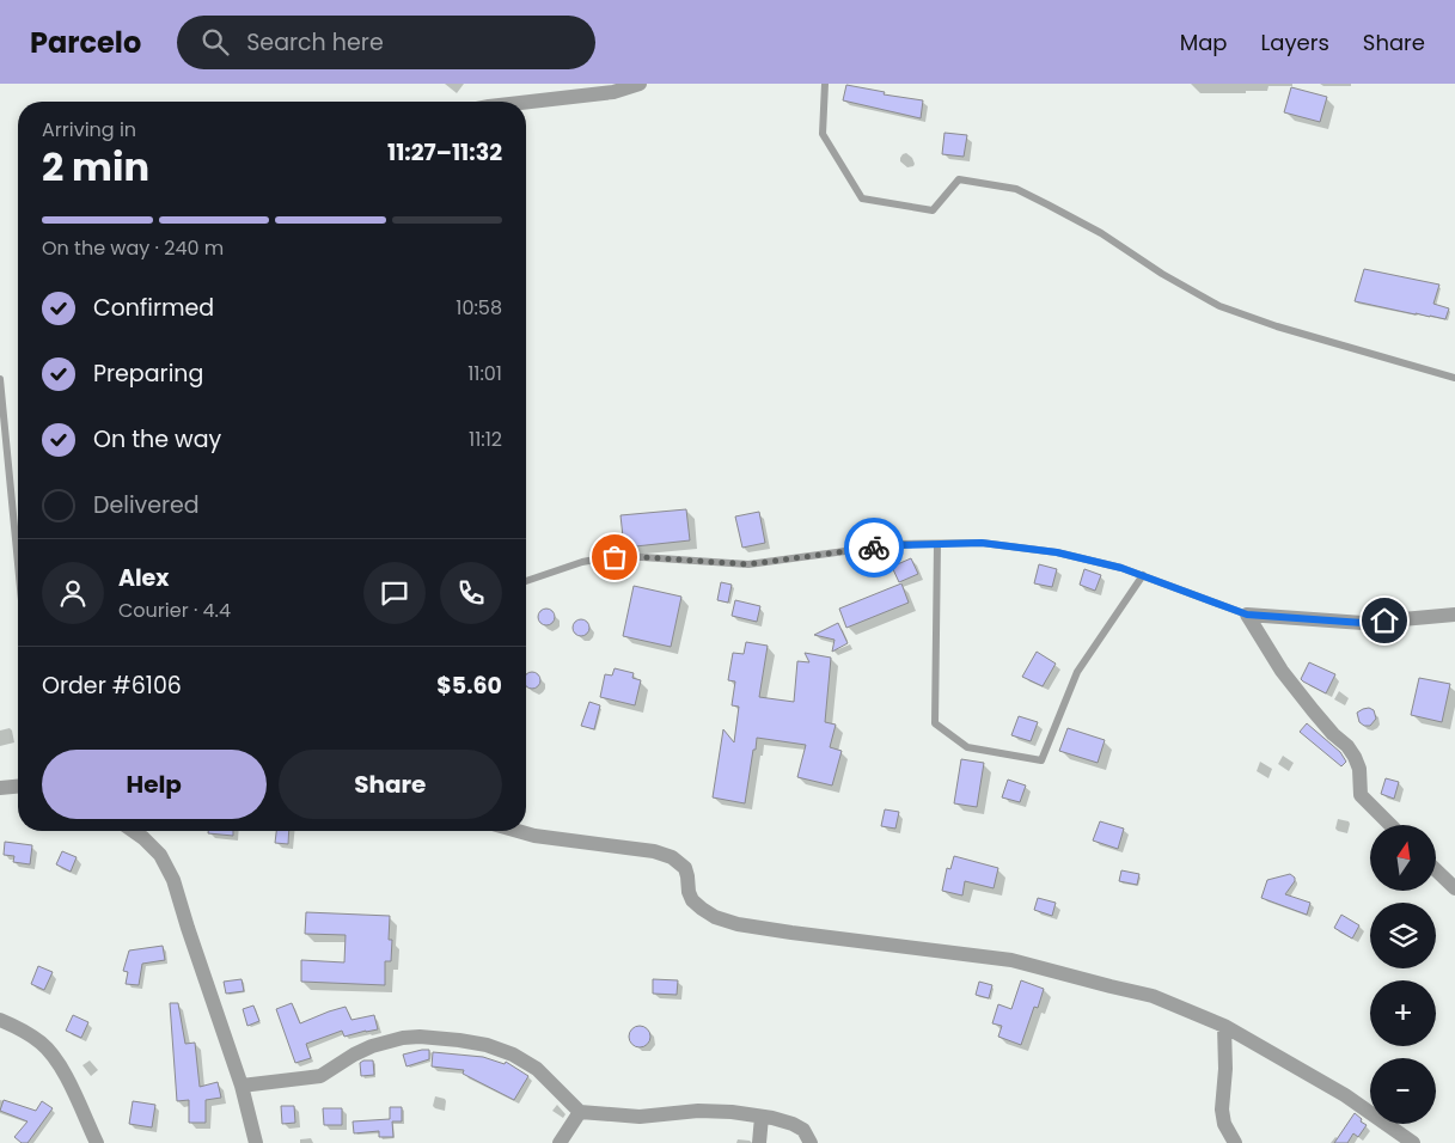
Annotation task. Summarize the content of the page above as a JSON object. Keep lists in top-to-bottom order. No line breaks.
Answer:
{"north":"top","page":{"header":"Parcelo","search":"Search here","nav":["Map","Layers","Share"],"heading":["2 min","Arriving in","11:27–11:32"],"panel":["Alex","Courier · 4.4","Order #6106","$5.60"],"bar":"On the way · 240 m","list":[["Confirmed","10:58"],["Preparing","11:01"],["On the way","11:12"],"Delivered"],"buttons":["Help","Share"],"map_buttons":["+","−"]}}
